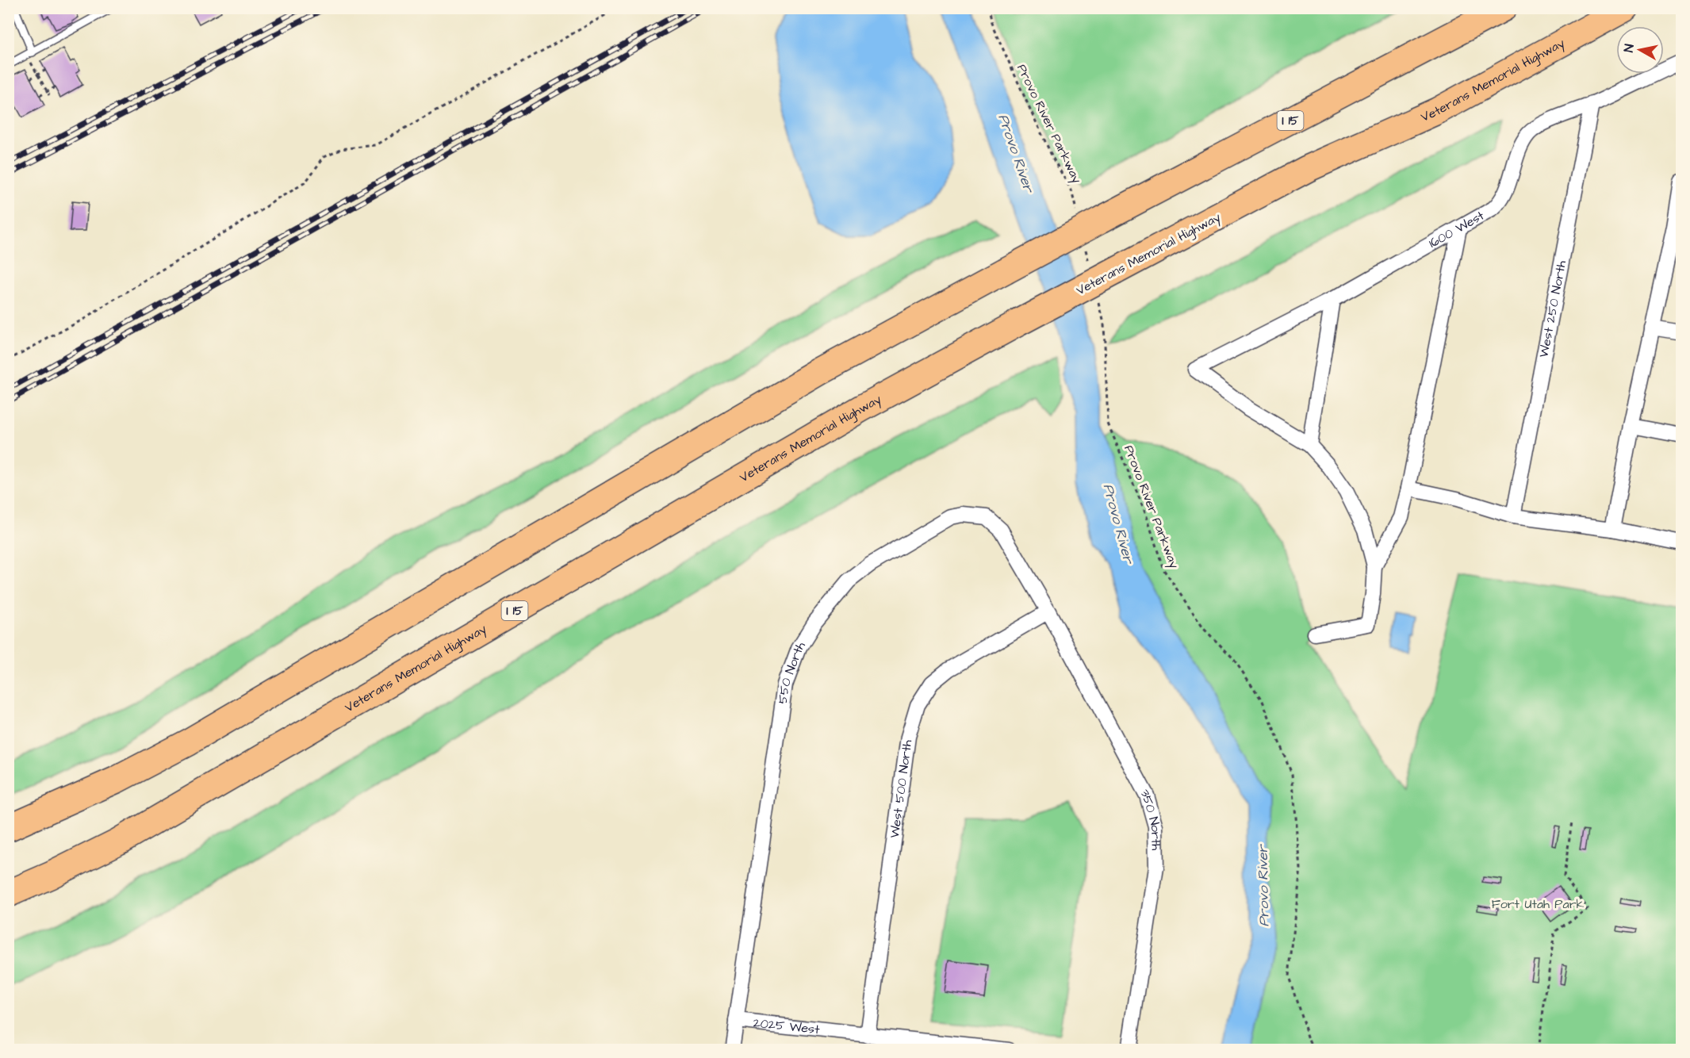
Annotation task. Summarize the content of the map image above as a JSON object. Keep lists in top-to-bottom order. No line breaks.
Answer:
{"streets":{"highway":["Veterans Memorial Highway","I 15"],"street":["1600 West","West 250 North","550 North","West 500 North","350 North","2025 West"],"path":["Provo River Parkway"]},"crossings":[["I 15","Provo River Parkway"],["1600 West","West 250 North"],["550 North","West 500 North"],["550 North","350 North"],["550 North","2025 West"],["West 500 North","350 North"],["West 500 North","2025 West"]],"water":["Provo River"],"parks":["Fort Utah Park"],"north":"left"}
